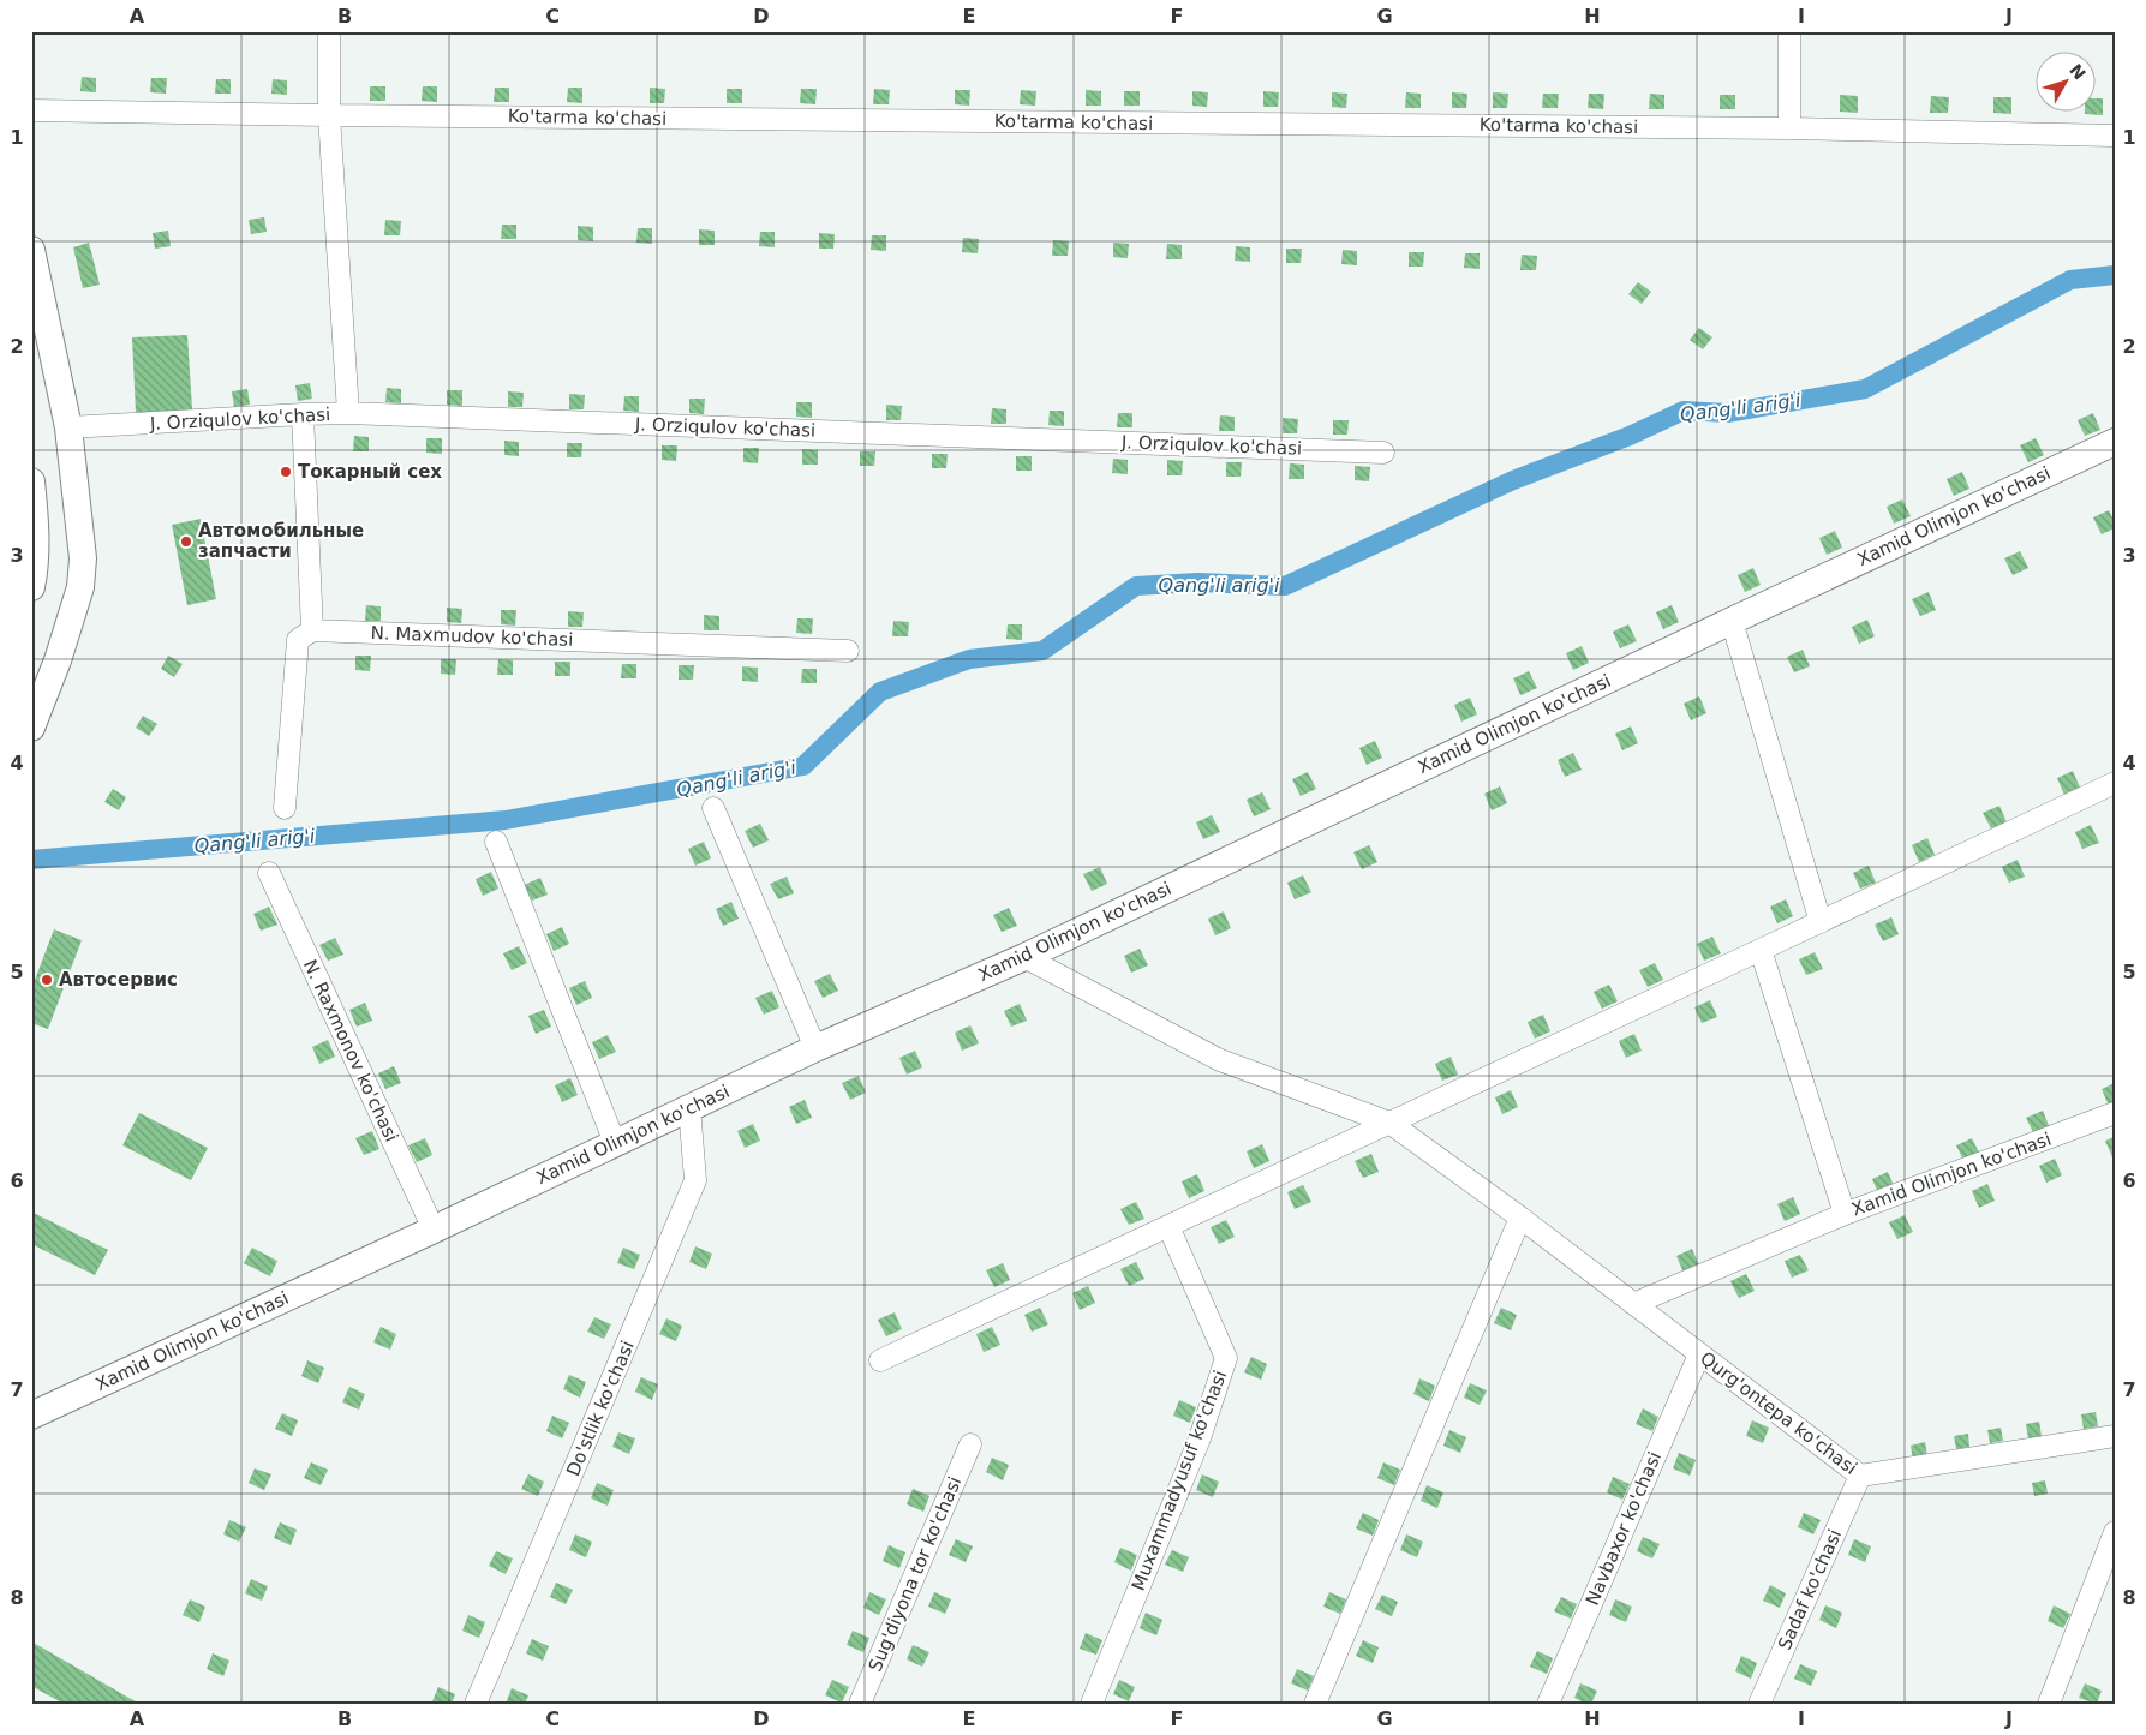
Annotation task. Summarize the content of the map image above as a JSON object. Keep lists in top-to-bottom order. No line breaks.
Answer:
{"streets":{"main road":["Xamid Olimjon ko'chasi"],"street":["Ko'tarma ko'chasi","J. Orziqulov ko'chasi","N. Maxmudov ko'chasi","N. Raxmonov ko'chasi","Do'stlik ko'chasi","Qurg'ontepa ko'chasi","Muxammadyusuf ko'chasi","Navbaxor ko'chasi","Sug'diyona tor ko'chasi","Sadaf ko'chasi"]},"crossings":[["Xamid Olimjon ko'chasi","N. Raxmonov ko'chasi"],["Xamid Olimjon ko'chasi","Do'stlik ko'chasi"],["Xamid Olimjon ko'chasi","Qurg'ontepa ko'chasi"],["Qurg'ontepa ko'chasi","Navbaxor ko'chasi"],["Qurg'ontepa ko'chasi","Sadaf ko'chasi"]],"water":["Qang'li arig'i"],"places":["Токарный сех","Автомобильные запчасти","Автосервис"],"north":"top right","grid":{"columns":["A","B","C","D","E","F","G","H","I","J"],"rows":["1","2","3","4","5","6","7","8"]}}
